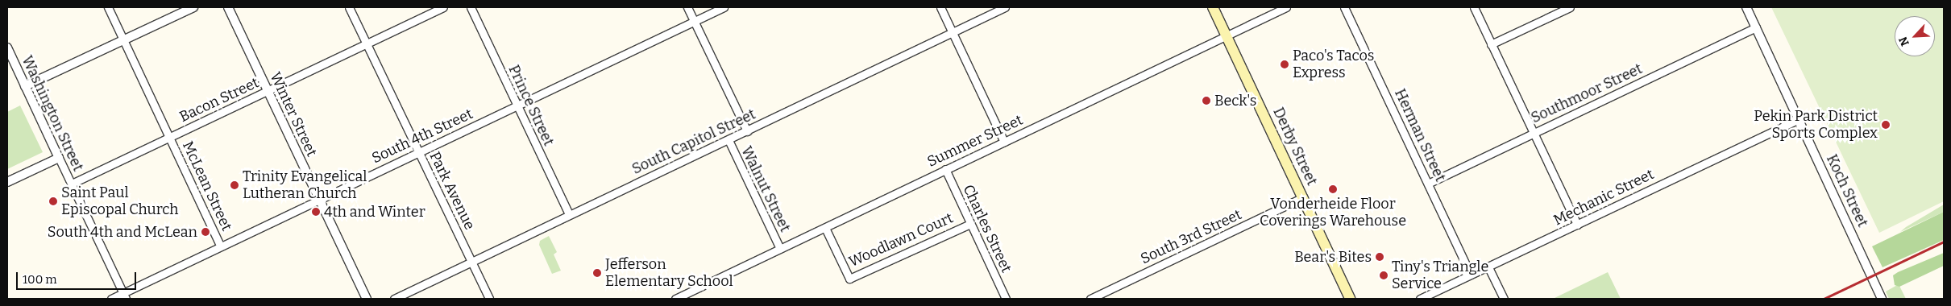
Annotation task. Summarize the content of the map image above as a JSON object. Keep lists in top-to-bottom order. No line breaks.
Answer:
{"streets":{"main road":["Derby Street"],"street":["Southmoor Street","Bacon Street","Prince Street","Washington Street","Winter Street","Herman Street","South 4th Street","Summer Street","South Capitol Street","McLean Street","Walnut Street","Park Avenue","Koch Street","Mechanic Street","Charles Street","South 3rd Street","Woodlawn Court"]},"crossings":[["Southmoor Street","Herman Street"],["Southmoor Street","Koch Street"],["Bacon Street","Washington Street"],["Bacon Street","Winter Street"],["Bacon Street","McLean Street"],["Bacon Street","Park Avenue"],["Prince Street","South 4th Street"],["Prince Street","South Capitol Street"],["Washington Street","South 4th Street"],["Winter Street","South 4th Street"],["Herman Street","Mechanic Street"],["South 4th Street","McLean Street"],["South 4th Street","Walnut Street"],["South 4th Street","Park Avenue"],["Summer Street","Derby Street"],["Summer Street","Walnut Street"],["Summer Street","Charles Street"],["Summer Street","Woodlawn Court"],["South Capitol Street","Walnut Street"],["South Capitol Street","Park Avenue"],["Derby Street","South 3rd Street"],["Koch Street","Mechanic Street"],["Charles Street","Woodlawn Court"]],"places":["Paco's Tacos Express","Beck's","Pekin Park District Sports Complex","Trinity Evangelical Lutheran Church","Vonderheide Floor Coverings Warehouse","Saint Paul Episcopal Church","4th and Winter","South 4th and McLean","Bear's Bites","Jefferson Elementary School","Tiny's Triangle Service"],"scale_bar":"100 m","north":"bottom left"}
